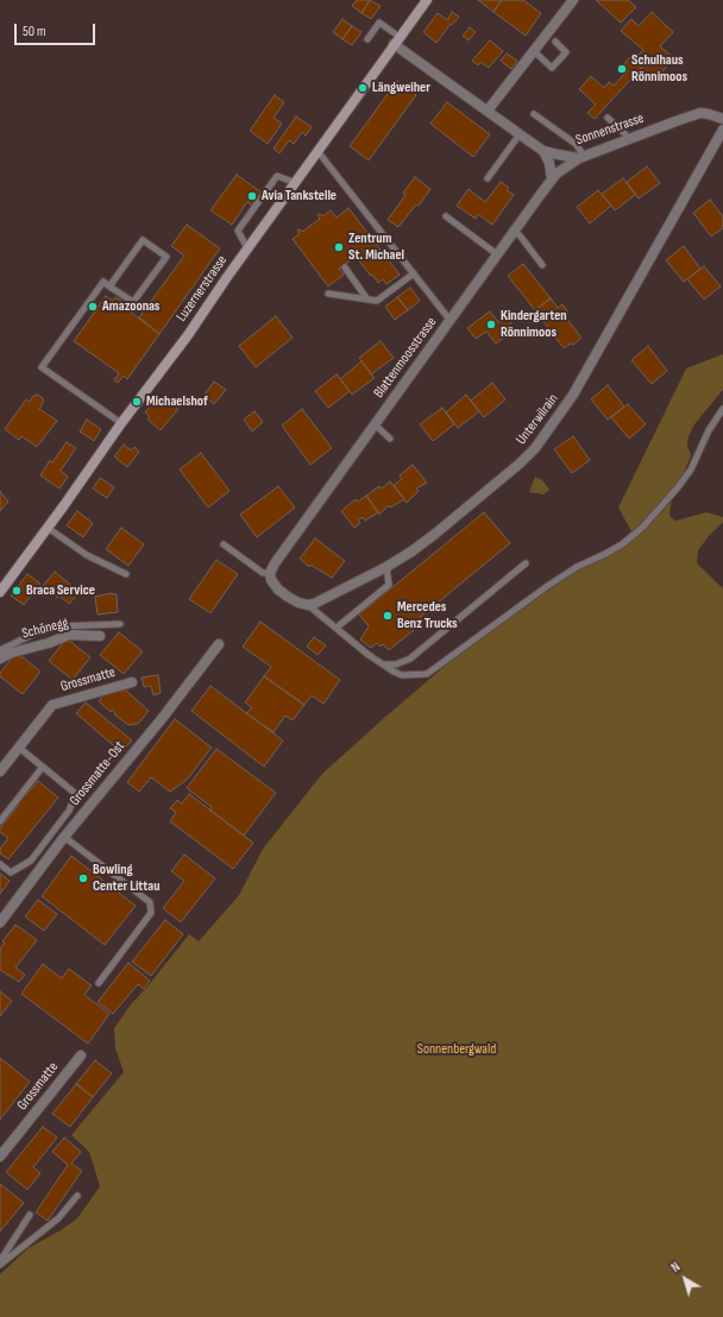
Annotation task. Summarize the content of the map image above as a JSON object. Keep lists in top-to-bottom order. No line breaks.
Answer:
{"streets":{"main road":["Luzernerstrasse"],"street":["Sonnenstrasse","Blattenmoosstrasse","Unterwilrain","Schönegg","Grossmatte","Grossmatte-Ost"]},"crossings":[["Sonnenstrasse","Luzernerstrasse"],["Sonnenstrasse","Blattenmoosstrasse"]],"parks":["Sonnenbergwald"],"places":["Schulhaus Rönnimoos","Längweiher","Avia Tankstelle","Zentrum St. Michael","Amazoonas","Kindergarten Rönnimoos","Michaelshof","Braca Service","Mercedes Benz Trucks","Bowling Center Littau"],"scale_bar":"50 m","north":"top left"}
